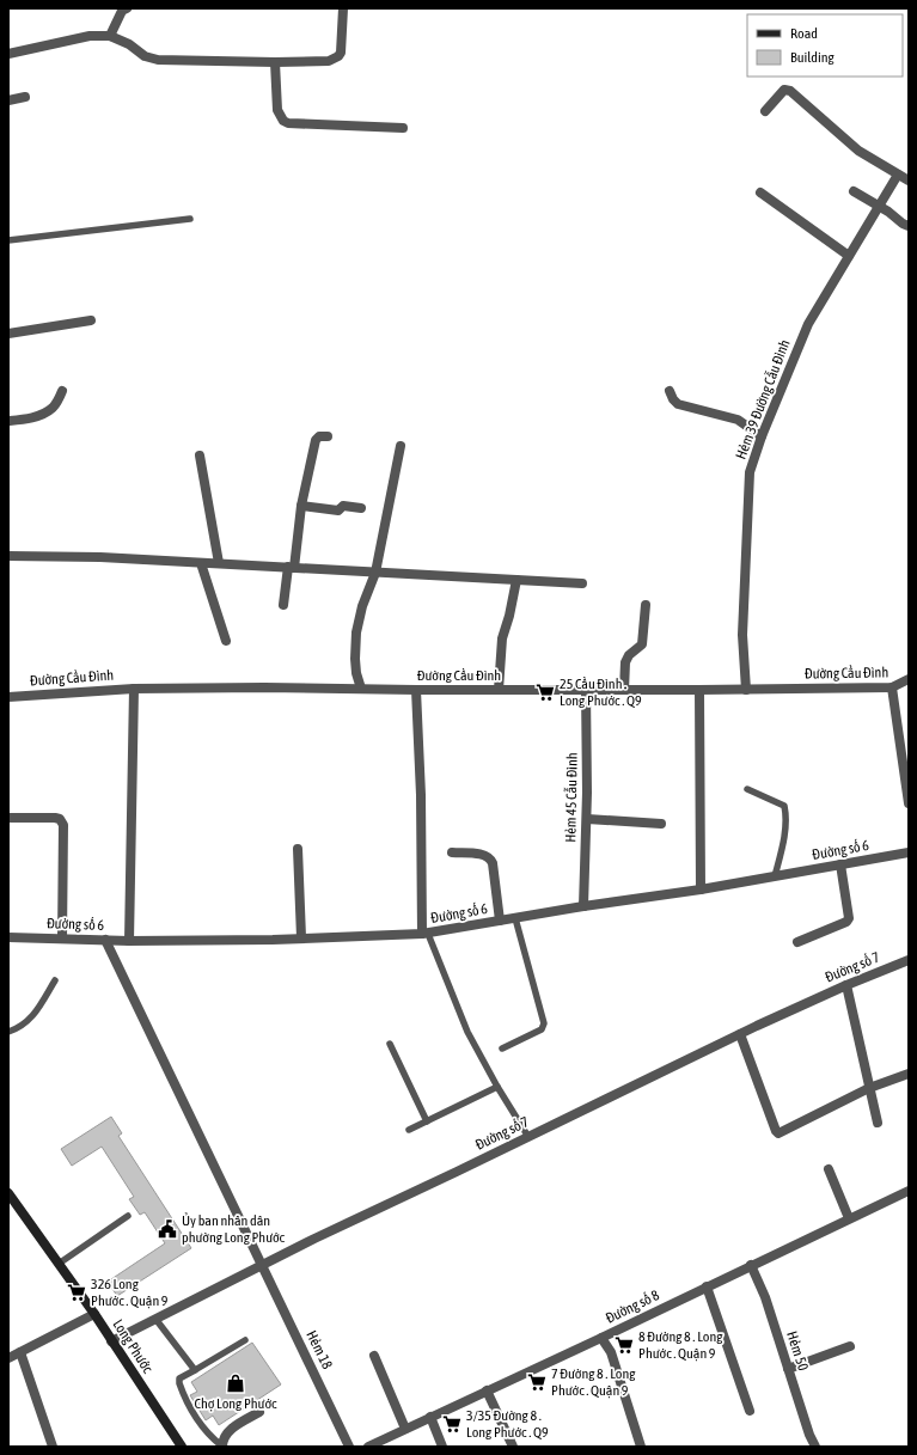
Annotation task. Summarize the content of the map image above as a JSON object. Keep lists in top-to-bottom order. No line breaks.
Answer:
{"streets":{"street":["Hẻm 39 Đường Cẫu Đình","Đường Cầu Đình","Hẻm 45 Cẫu Đình","Đường số 6","Đường số 7","Đường số 8","Long Phước","Hẻm 18","Hẻm 50"]},"crossings":[["Hẻm 39 Đường Cẫu Đình","Đường Cầu Đình"],["Đường Cầu Đình","Hẻm 45 Cẫu Đình"],["Hẻm 45 Cẫu Đình","Đường số 6"],["Đường số 6","Hẻm 18"],["Đường số 7","Long Phước"],["Đường số 7","Hẻm 18"],["Đường số 8","Hẻm 50"]],"places":{"supermarket":["25 Cầu Đình . Long Phước . Q9","326 Long Phước . Quận 9","8 Đường 8 . Long Phước . Quận 9","7 Đường 8 . Long Phước . Quận 9","3/35 Đường 8 . Long Phước . Q9"],"public building":["Ủy ban nhân dân phường Long Phước"],"shop":["Chợ Long Phước"]},"legend":["Road","Building"]}
